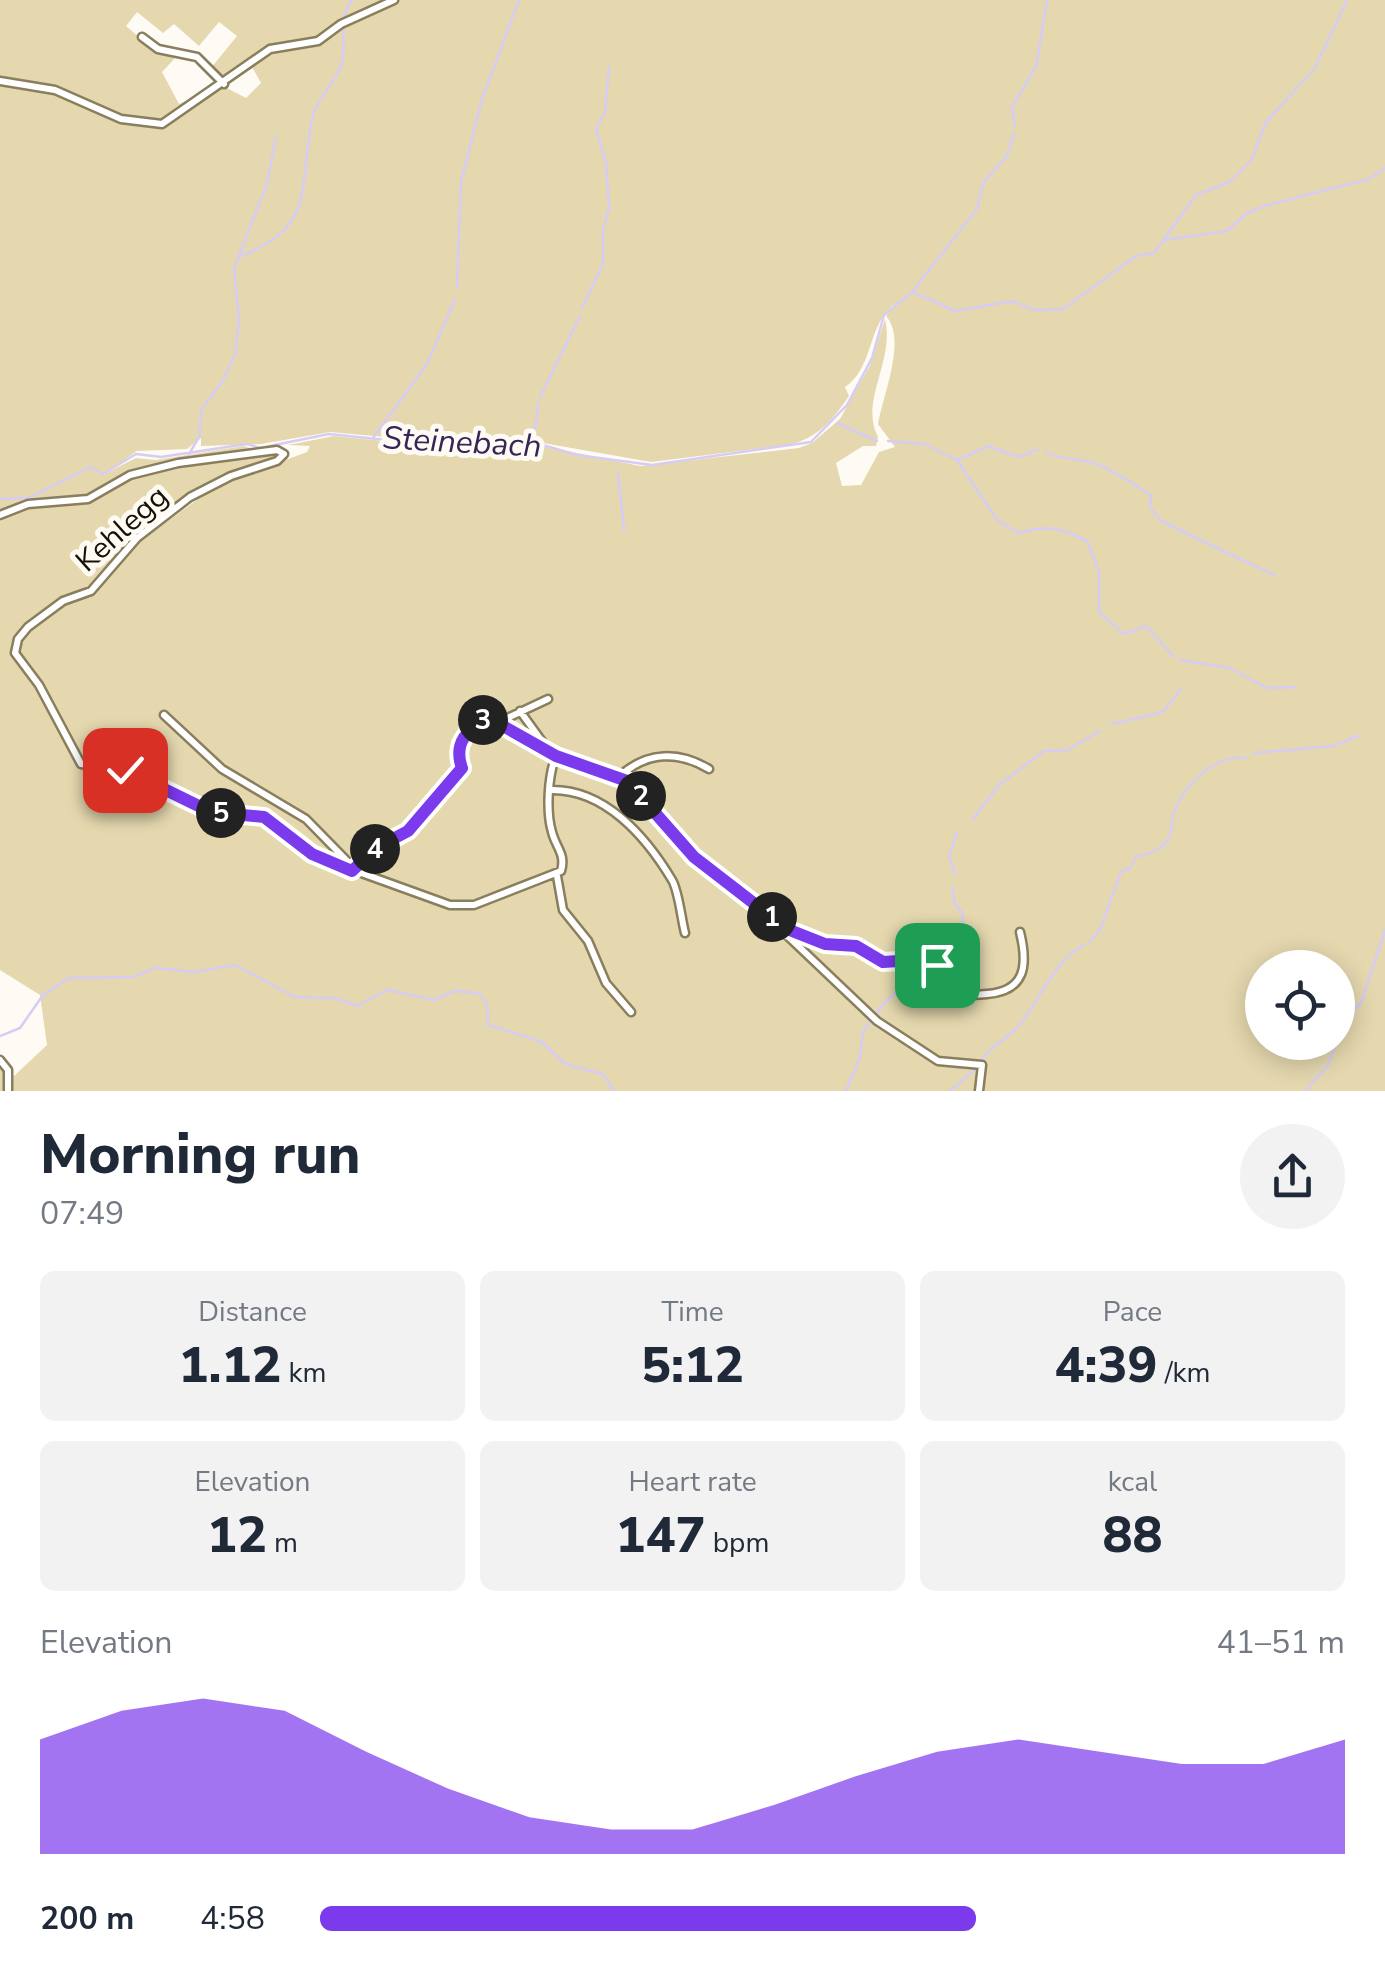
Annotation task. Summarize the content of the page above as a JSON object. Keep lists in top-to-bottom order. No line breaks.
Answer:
{"streets":{"street":["Kehlegg"]},"water":["Steinebach"],"page":{"pins":["3","2","5","4","1"],"heading":["Morning run","07:49"],"stats":[["Distance","1.12 km"],["Time","5:12"],["Pace","4:39 /km"],["Elevation","12 m"],["Heart rate","147 bpm"],["kcal","88"]],"chart":["Elevation","41–51 m"],"list":[{"name":"200 m","note":"4:58"}]}}
